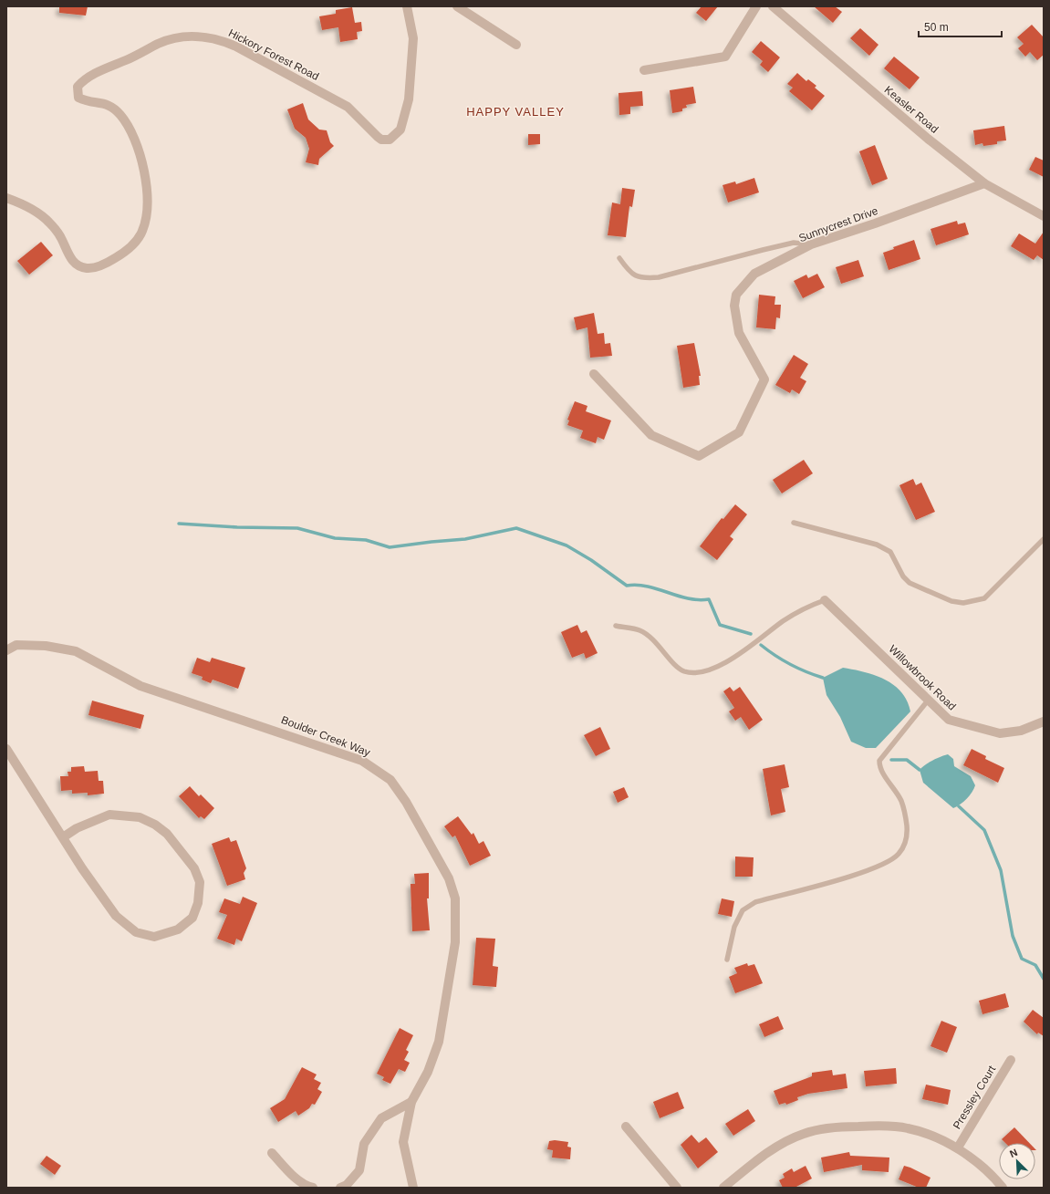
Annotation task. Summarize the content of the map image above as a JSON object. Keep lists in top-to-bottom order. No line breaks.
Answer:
{"streets":{"street":["Hickory Forest Road","Keasler Road","Sunnycrest Drive","Willowbrook Road","Boulder Creek Way","Pressley Court"]},"crossings":[["Keasler Road","Sunnycrest Drive"]],"districts":["HAPPY VALLEY"],"scale_bar":"50 m","north":"top left"}
